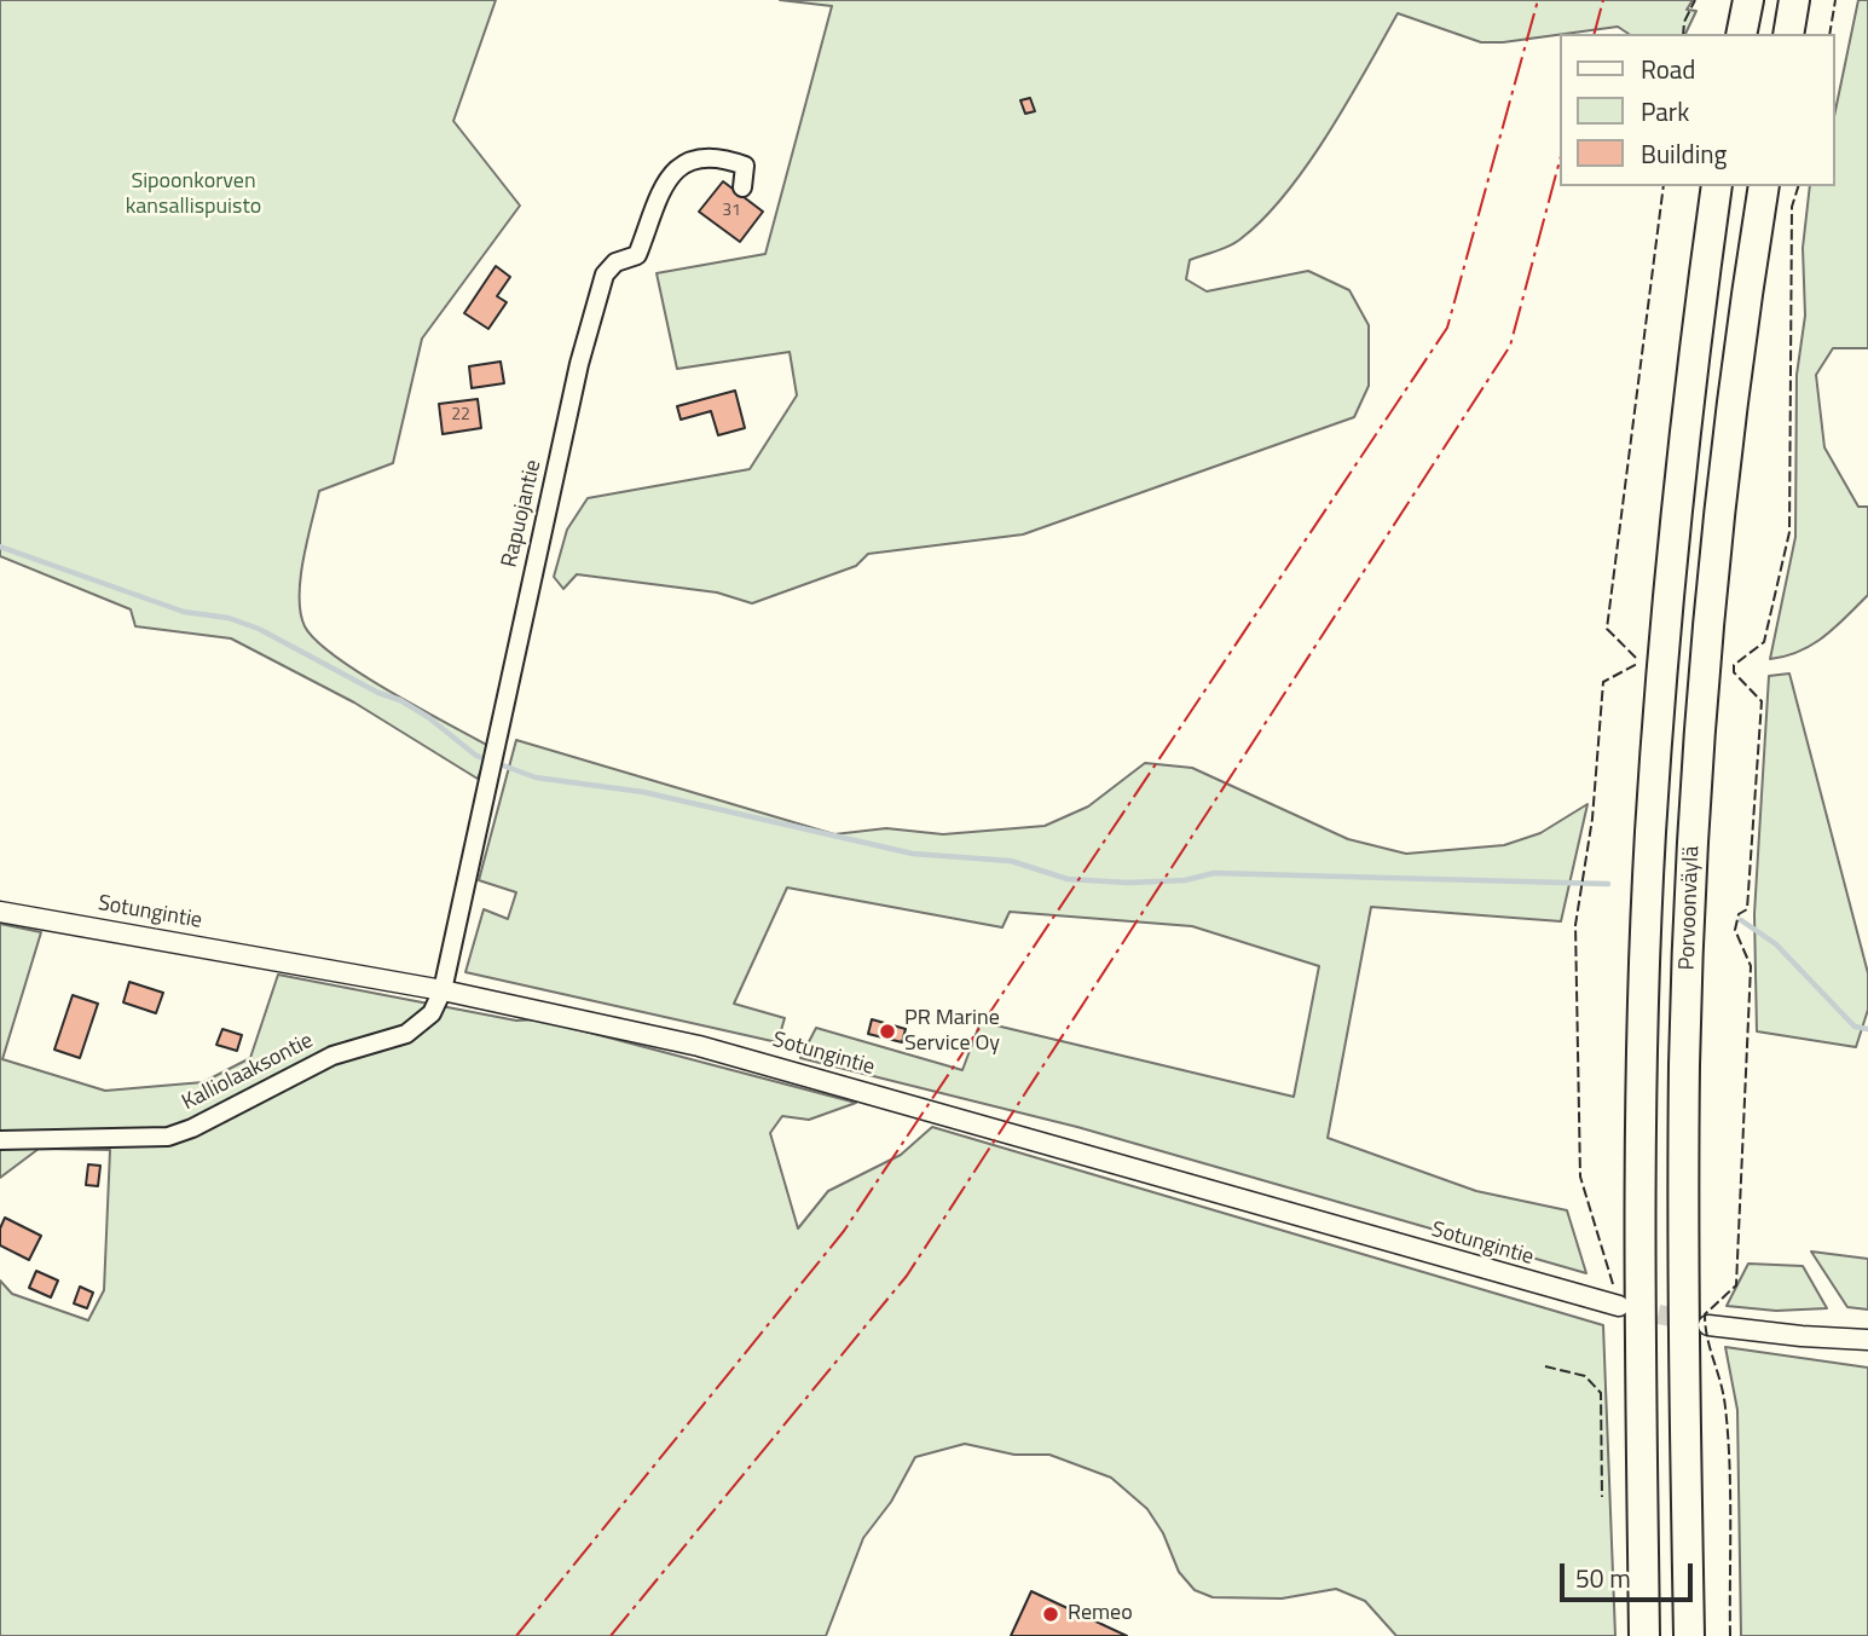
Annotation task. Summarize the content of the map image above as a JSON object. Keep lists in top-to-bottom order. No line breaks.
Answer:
{"streets":{"highway":["Porvoonväylä"],"street":["Rapuojantie","Sotungintie","Kalliolaaksontie"]},"crossings":[["Rapuojantie","Sotungintie"],["Rapuojantie","Kalliolaaksontie"],["Sotungintie","Kalliolaaksontie"]],"parks":["Sipoonkorven kansallispuisto"],"places":["PR Marine Service Oy","Remeo"],"house_numbers":["31","22"],"legend":["Road","Park","Building"],"scale_bar":"50 m"}
